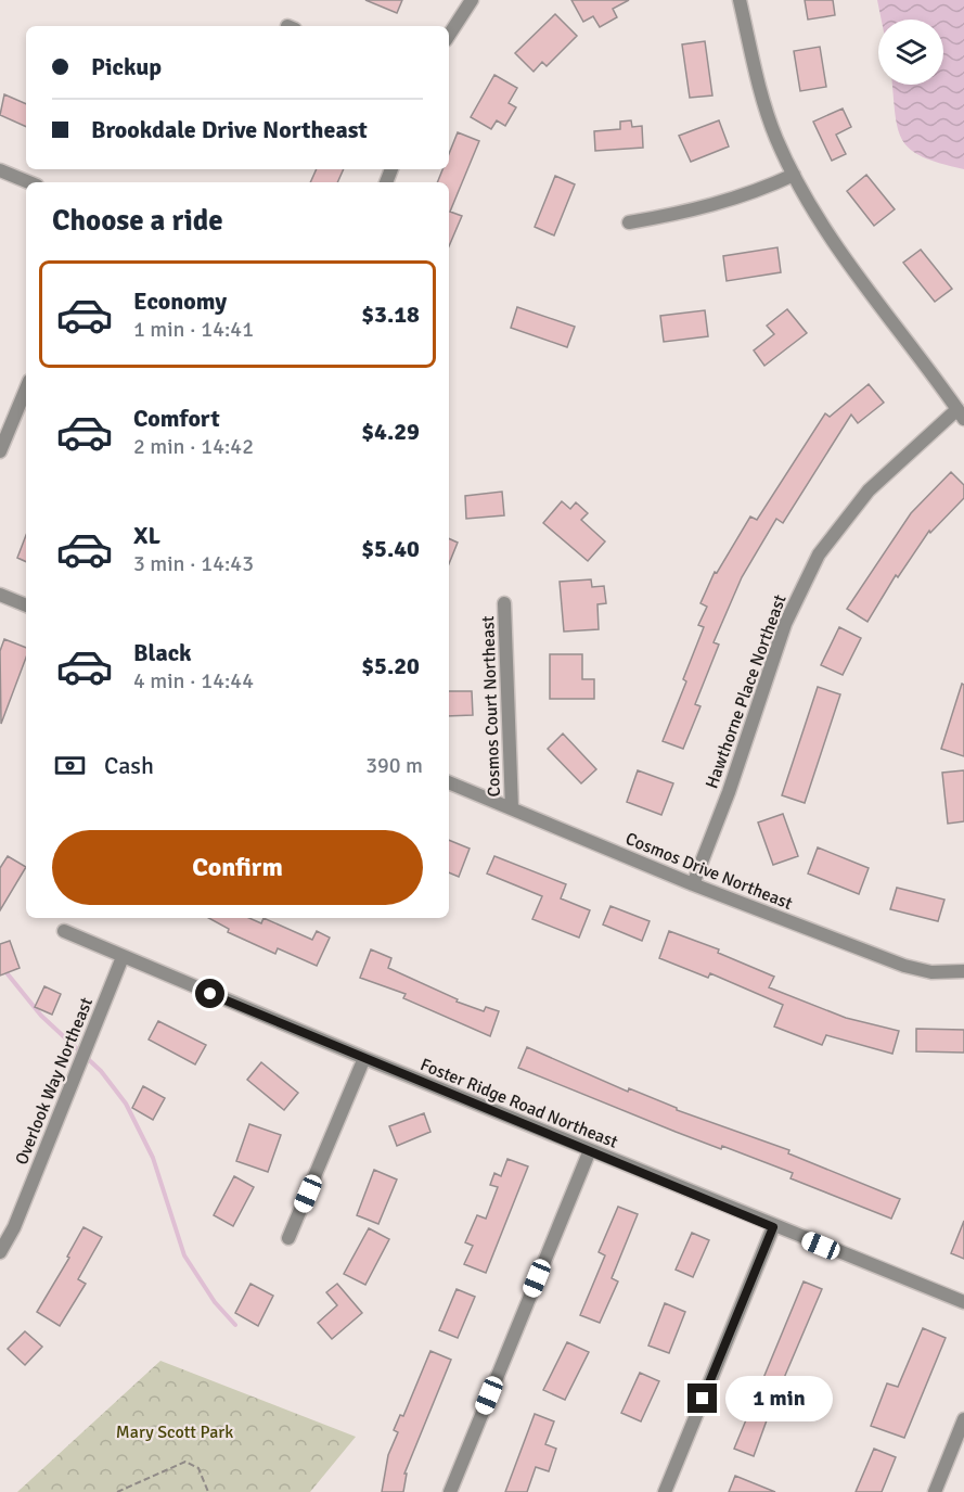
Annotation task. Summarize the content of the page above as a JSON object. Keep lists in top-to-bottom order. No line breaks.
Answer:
{"streets":{"street":["Hawthorne Place Northeast","Cosmos Court Northeast","Cosmos Drive Northeast","Overlook Way Northeast","Foster Ridge Road Northeast"]},"crossings":[["Hawthorne Place Northeast","Cosmos Drive Northeast"],["Cosmos Court Northeast","Cosmos Drive Northeast"],["Overlook Way Northeast","Foster Ridge Road Northeast"]],"parks":["Mary Scott Park"],"page":{"banner":["Pickup","Brookdale Drive Northeast"],"heading":"Choose a ride","list":[{"name":"Economy","note":"1 min · 14:41","value":"$3.18"},{"name":"Comfort","note":"2 min · 14:42","value":"$4.29"},{"name":"XL","note":"3 min · 14:43","value":"$5.40"},{"name":"Black","note":"4 min · 14:44","value":"$5.20"}],"pay":["Cash","390 m"],"buttons":"Confirm","bubble":"1 min"}}
